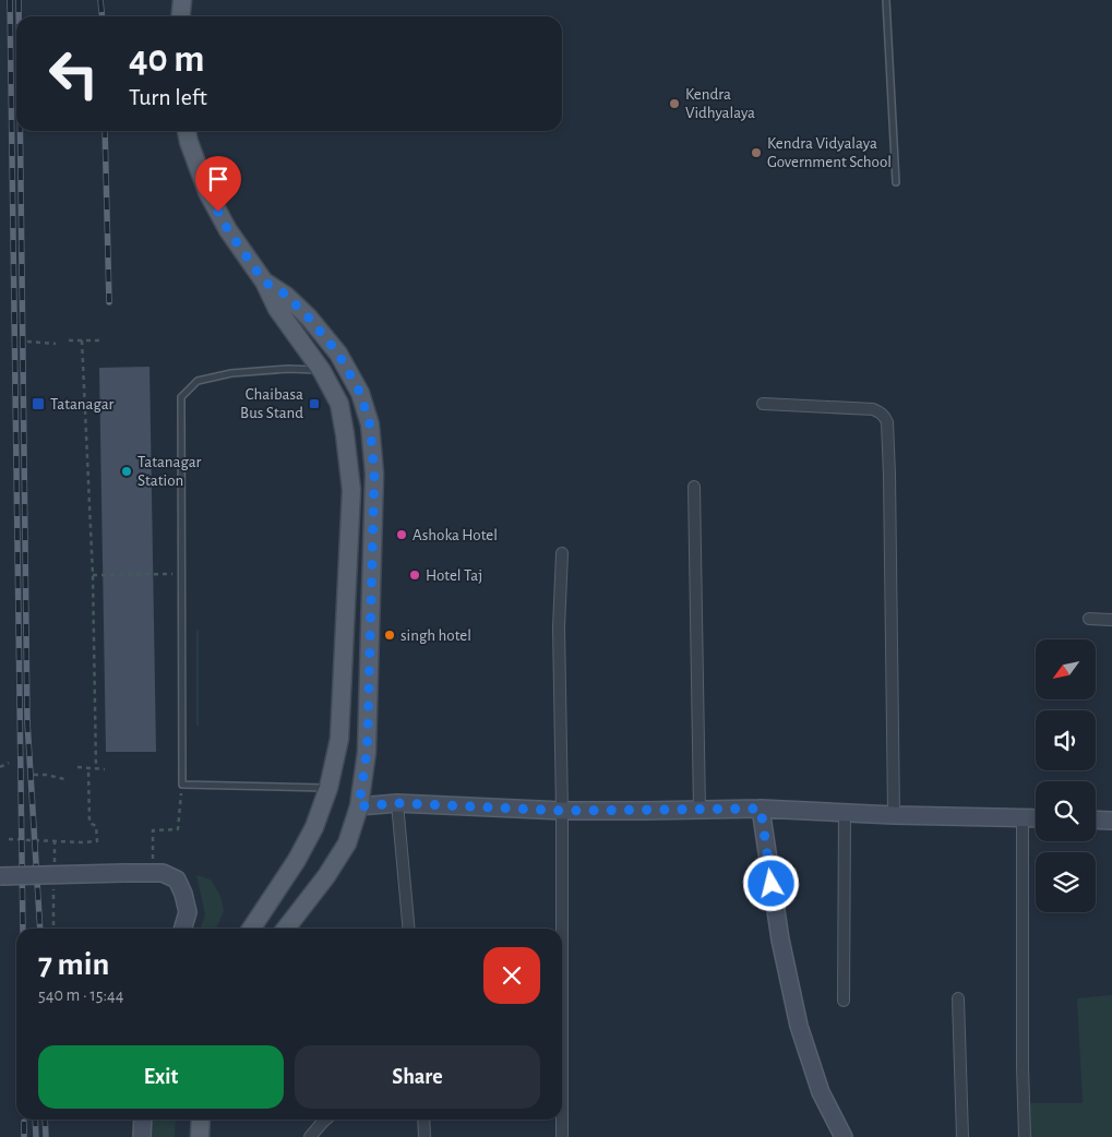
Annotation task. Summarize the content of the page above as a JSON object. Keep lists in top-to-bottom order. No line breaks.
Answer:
{"places":{"other":["Kendra Vidhyalaya","Kendra Vidyalaya Government School","Tatanagar Station","Ashoka Hotel","Hotel Taj","singh hotel"],"transit":["Tatanagar","Chaibasa Bus Stand"]},"north":"bottom left","page":{"turn":["40 m","Turn left"],"heading":["7 min","540 m · 15:44"],"buttons":["Exit","Share"]}}
